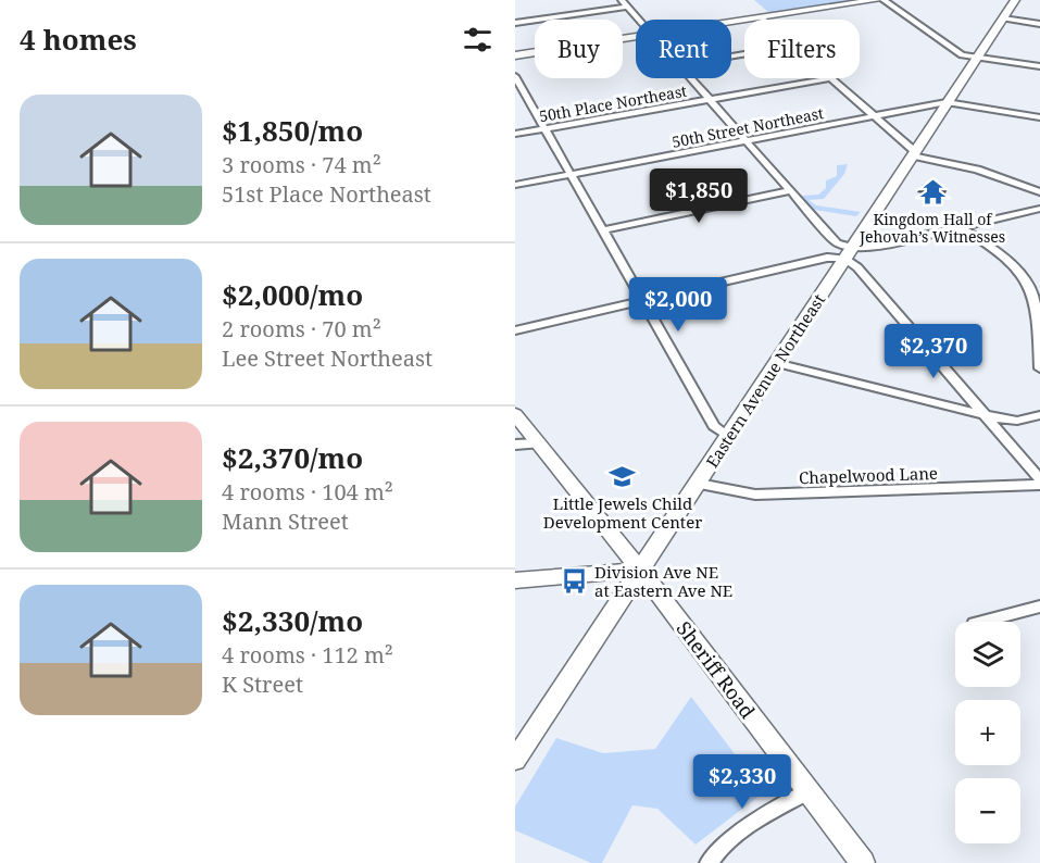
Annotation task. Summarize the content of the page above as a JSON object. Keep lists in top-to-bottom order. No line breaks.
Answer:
{"streets":{"main road":["Eastern Avenue Northeast","Sheriff Road"],"street":["50th Place Northeast","50th Street Northeast","Chapelwood Lane"]},"crossings":[["50th Street Northeast","Eastern Avenue Northeast"],["Eastern Avenue Northeast","Chapelwood Lane"],["Eastern Avenue Northeast","Sheriff Road"]],"places":{"temple":["Kingdom Hall of Jehovah’s Witnesses"],"school or university":["Little Jewels Child Development Center"],"bus stop":["Division Ave NE at Eastern Ave NE"]},"page":{"heading":"4 homes","chip":["Buy","Rent","Filters"],"list":[{"name":"$1,850/mo","note":"3 rooms · 74 m² · 51st Place Northeast"},{"name":"$2,000/mo","note":"2 rooms · 70 m² · Lee Street Northeast"},{"name":"$2,370/mo","note":"4 rooms · 104 m² · Mann Street"},{"name":"$2,330/mo","note":"4 rooms · 112 m² · K Street"}],"price":["$1,850","$2,000","$2,370","$2,330"],"map_buttons":["+","−"]}}
